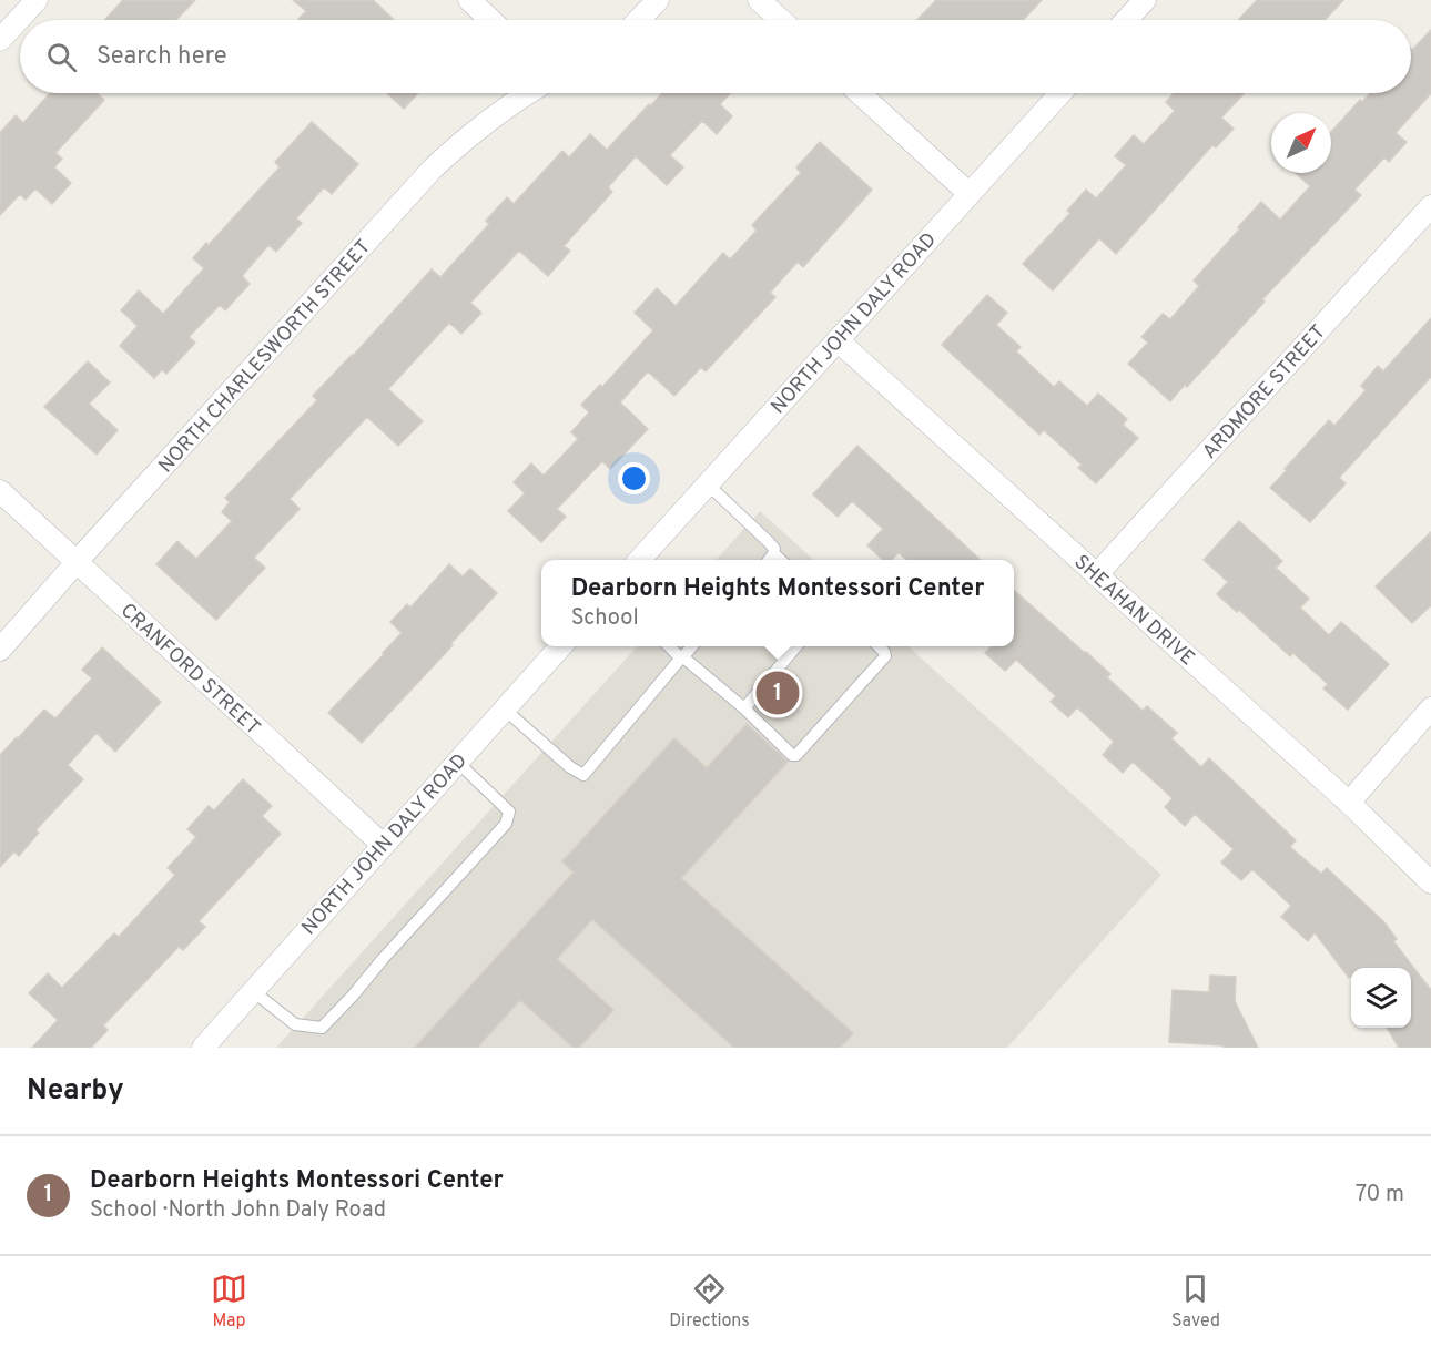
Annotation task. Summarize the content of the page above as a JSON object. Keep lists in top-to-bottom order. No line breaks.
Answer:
{"streets":{"street":["NORTH JOHN DALY ROAD","NORTH CHARLESWORTH STREET","ARDMORE STREET","SHEAHAN DRIVE","CRANFORD STREET"]},"crossings":[["NORTH JOHN DALY ROAD","SHEAHAN DRIVE"],["NORTH JOHN DALY ROAD","CRANFORD STREET"],["NORTH CHARLESWORTH STREET","CRANFORD STREET"],["ARDMORE STREET","SHEAHAN DRIVE"]],"north":"top right","page":{"search":"Search here","popup":["Dearborn Heights Montessori Center","School"],"pins":"1","heading":"Nearby","list":[{"mark":"1","name":"Dearborn Heights Montessori Center","note":"School · North John Daly Road","value":"70 m"}],"nav":["Map","Directions","Saved"]}}
